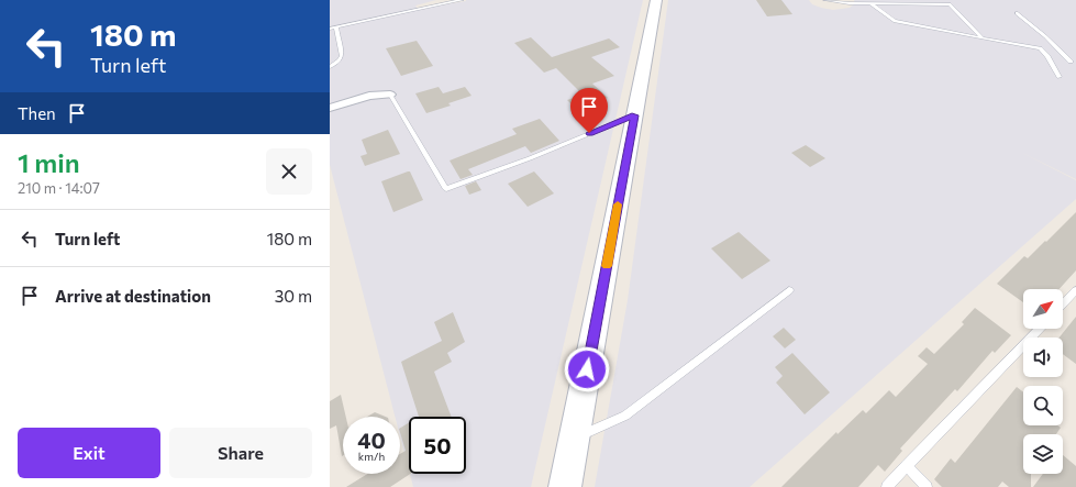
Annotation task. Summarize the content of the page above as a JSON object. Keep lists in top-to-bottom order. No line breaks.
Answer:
{"north":"top right","page":{"turn":["180 m","Turn left"],"then":"Then","heading":["1 min","210 m · 14:07"],"list":[{"name":"Turn left","value":"180 m"},{"name":"Arrive at destination","value":"30 m"}],"speed":"40 km/h","limit":"50","buttons":["Exit","Share"]}}
